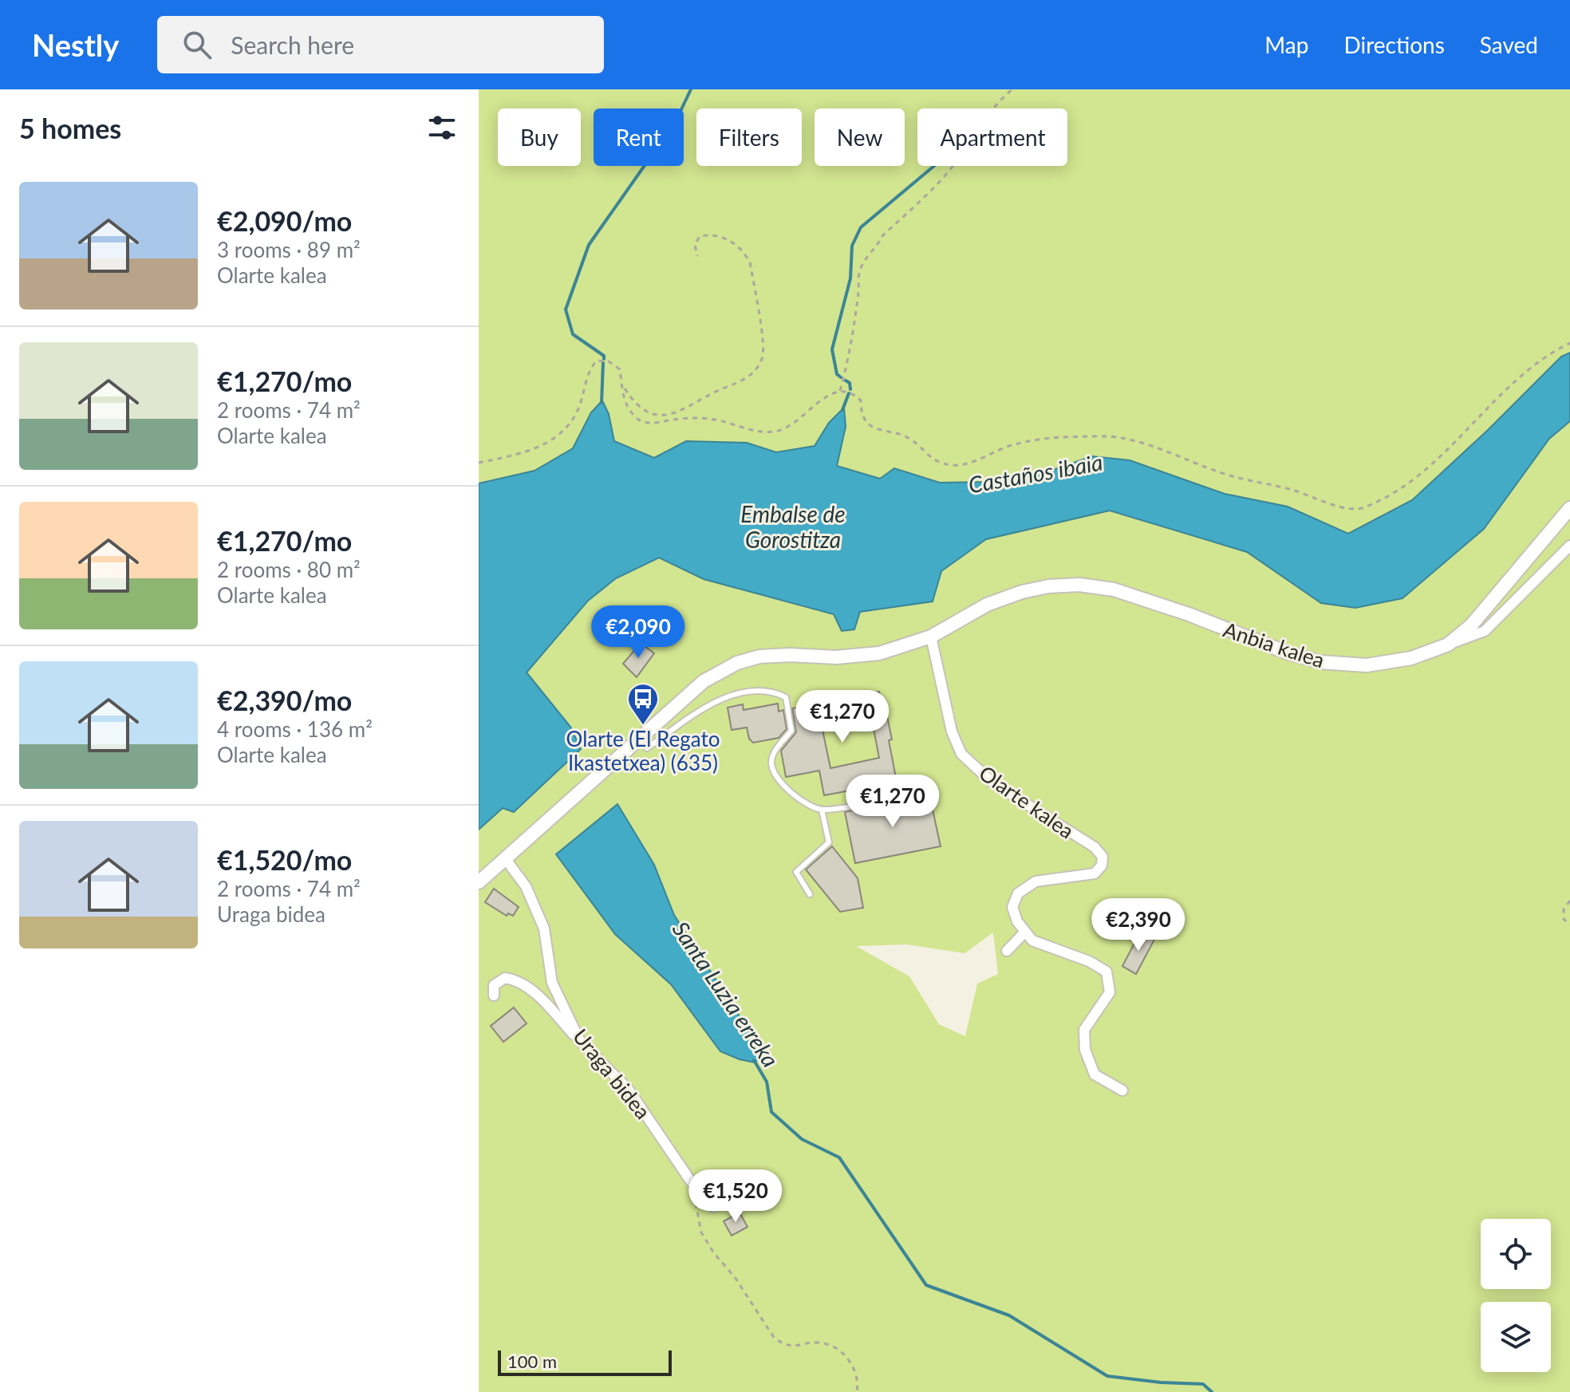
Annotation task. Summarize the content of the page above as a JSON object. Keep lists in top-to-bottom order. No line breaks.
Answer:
{"streets":{"street":["Anbia kalea","Olarte kalea","Uraga bidea"]},"crossings":[["Anbia kalea","Olarte kalea"]],"water":["Castaños ibaia","Embalse de Gorostitza","Santa Luzia erreka"],"places":{"bus stop":["Olarte (El Regato Ikastetxea) (635)"]},"scale_bar":"100 m","page":{"header":"Nestly","search":"Search here","nav":["Map","Directions","Saved"],"heading":"5 homes","chip":["Buy","Rent","Filters","New","Apartment"],"list":[{"name":"€2,090/mo","note":"3 rooms · 89 m² · Olarte kalea"},{"name":"€1,270/mo","note":"2 rooms · 74 m² · Olarte kalea"},{"name":"€1,270/mo","note":"2 rooms · 80 m² · Olarte kalea"},{"name":"€2,390/mo","note":"4 rooms · 136 m² · Olarte kalea"},{"name":"€1,520/mo","note":"2 rooms · 74 m² · Uraga bidea"}],"price":["€2,090","€1,270","€1,270","€2,390","€1,520"],"scale":"100 m"}}
